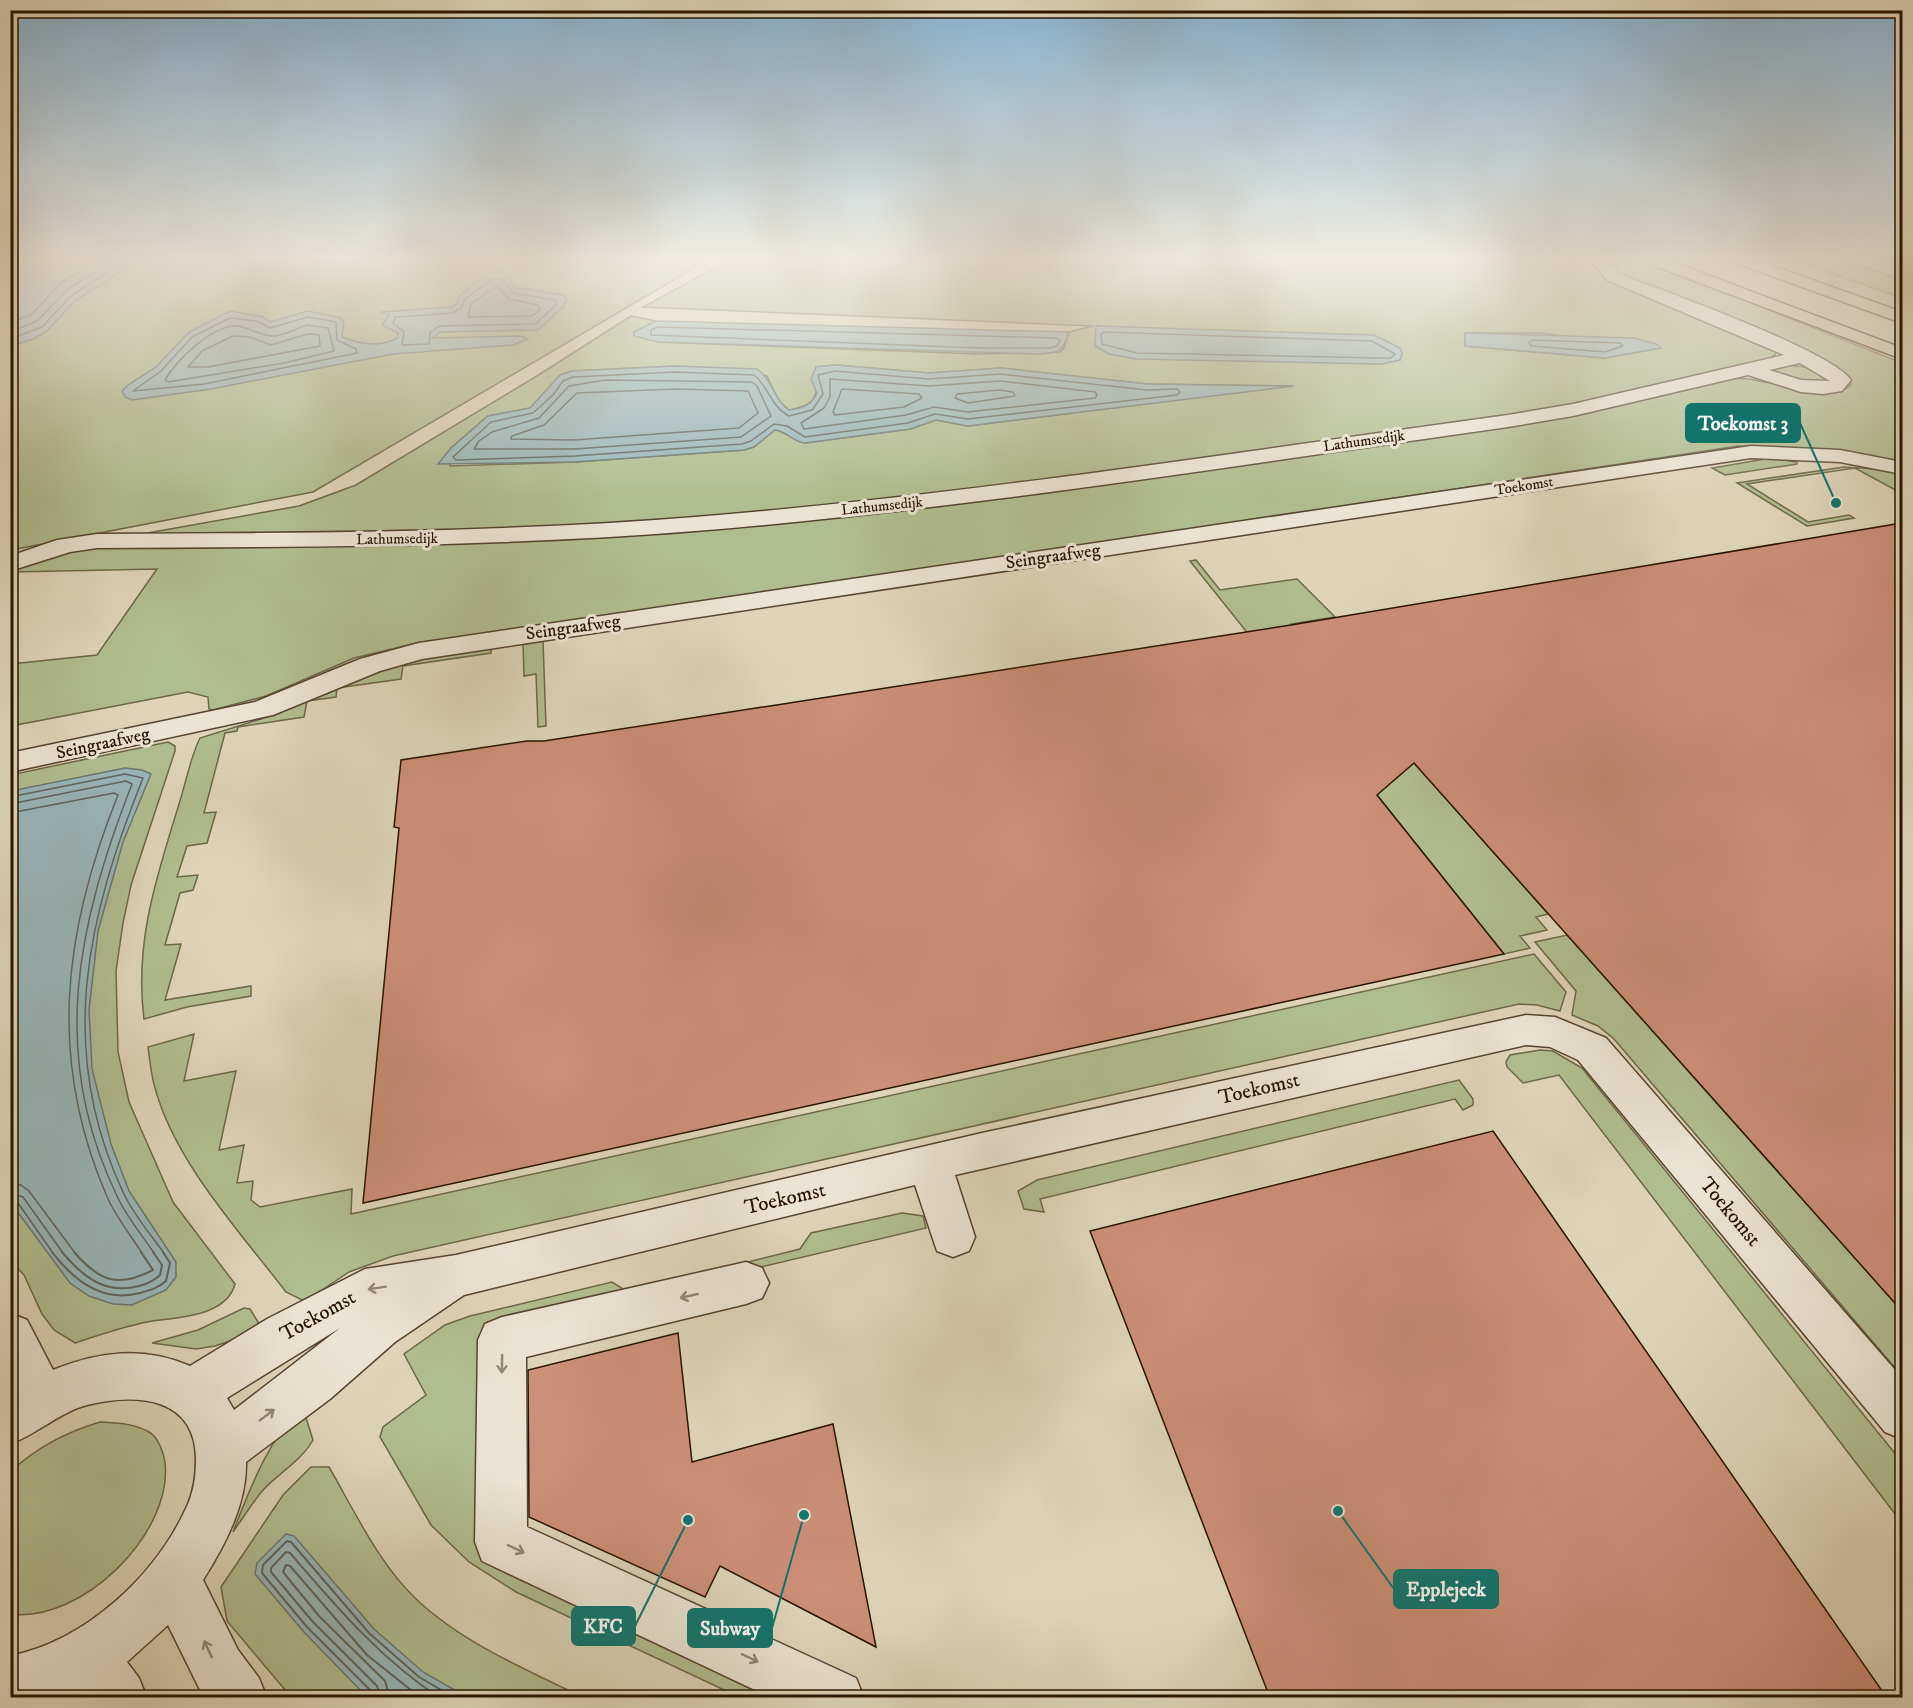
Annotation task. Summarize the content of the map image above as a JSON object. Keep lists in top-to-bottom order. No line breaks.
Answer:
{"streets":{"street":["Lathumsedijk","Toekomst","Seingraafweg"]},"crossings":[["Toekomst","Seingraafweg"]],"places":["Toekomst 3","Epplejeck","Subway","KFC"]}
